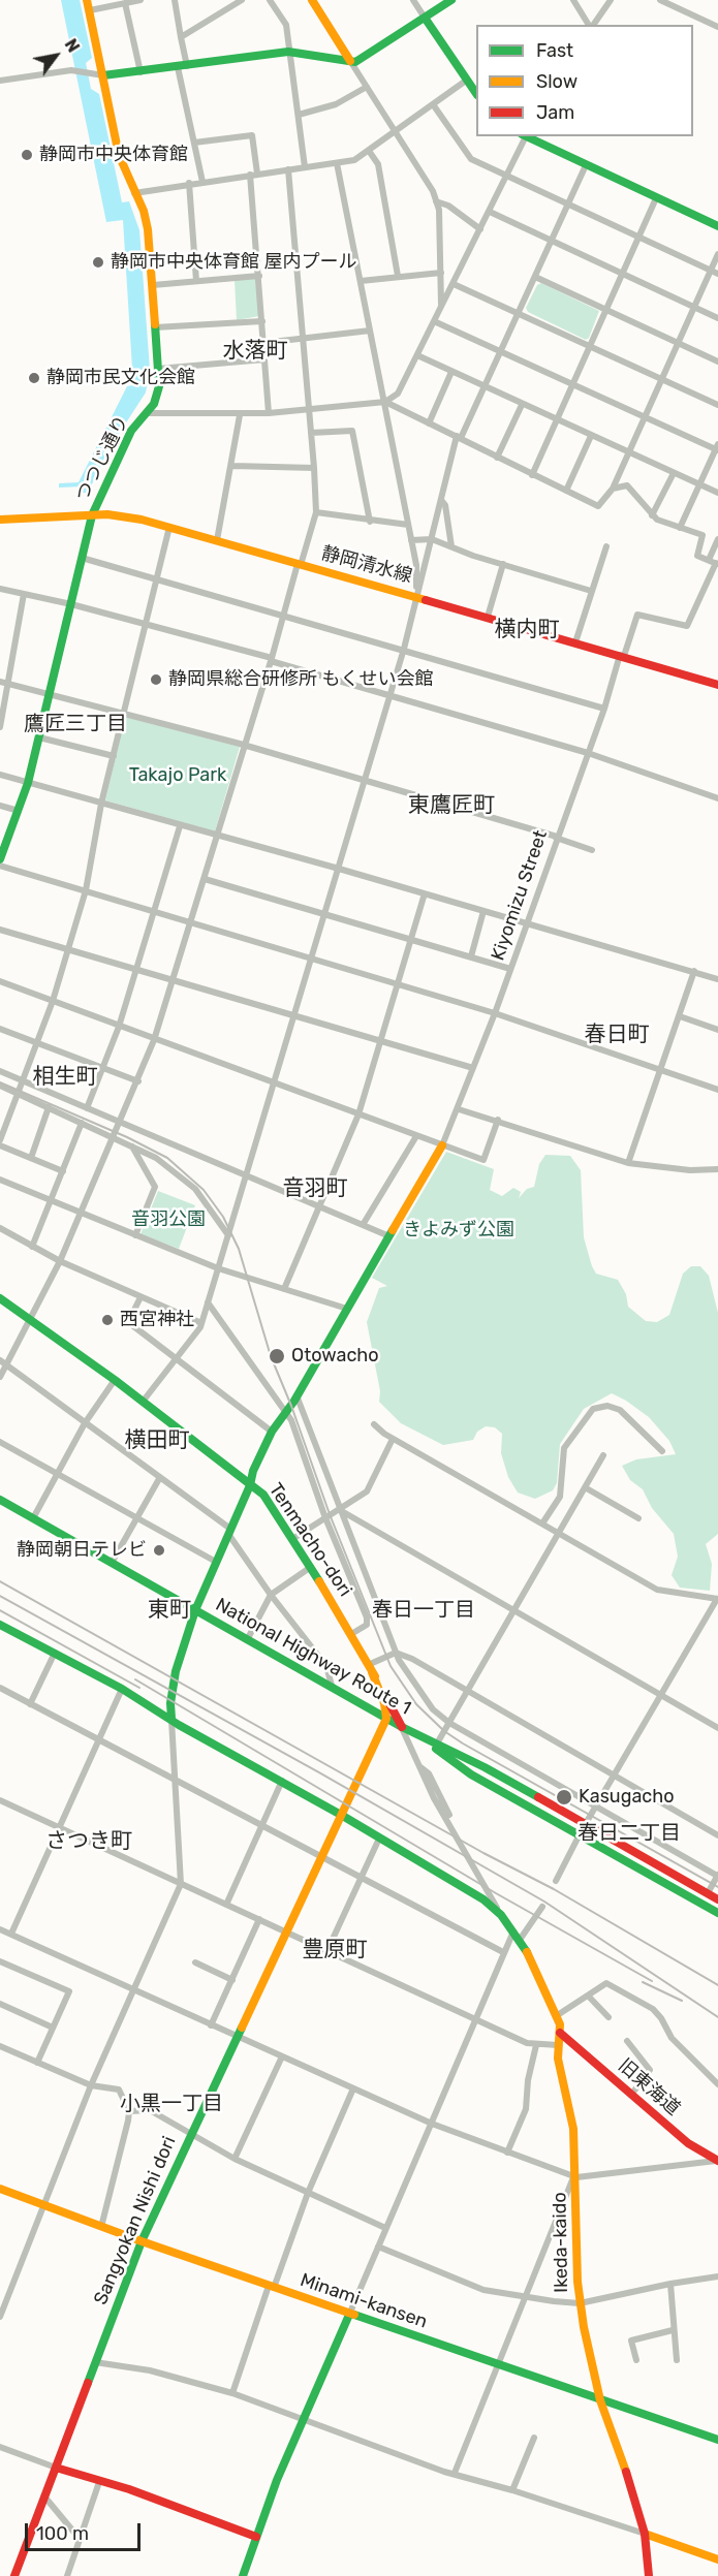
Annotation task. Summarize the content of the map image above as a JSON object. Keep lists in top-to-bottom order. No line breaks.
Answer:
{"streets":{"main road":["つつじ通り","静岡清水線","Tenmacho-dori","National Highway Route 1","旧東海道","Sangyokan Nishi dori","Ikeda-kaido","Minami-kansen"],"street":["Kiyomizu Street"]},"crossings":[["つつじ通り","静岡清水線"],["静岡清水線","Kiyomizu Street"],["Tenmacho-dori","National Highway Route 1"],["National Highway Route 1","Sangyokan Nishi dori"],["旧東海道","Ikeda-kaido"],["Sangyokan Nishi dori","Ikeda-kaido"],["Sangyokan Nishi dori","Minami-kansen"],["Ikeda-kaido","Minami-kansen"]],"districts":["水落町","横内町","鷹匠三丁目","東鷹匠町","春日町","相生町","音羽町","横田町","東町","春日一丁目","春日二丁目","さつき町","豊原町","小黒一丁目"],"parks":["Takajo Park","音羽公園","きよみず公園"],"places":["静岡市中央体育館","静岡市中央体育館 屋内プール","静岡市民文化会館","静岡県総合研修所 もくせい会館","西宮神社","Otowacho","静岡朝日テレビ","Kasugacho"],"legend":["Fast","Slow","Jam"],"scale_bar":"100 m","north":"top right"}
